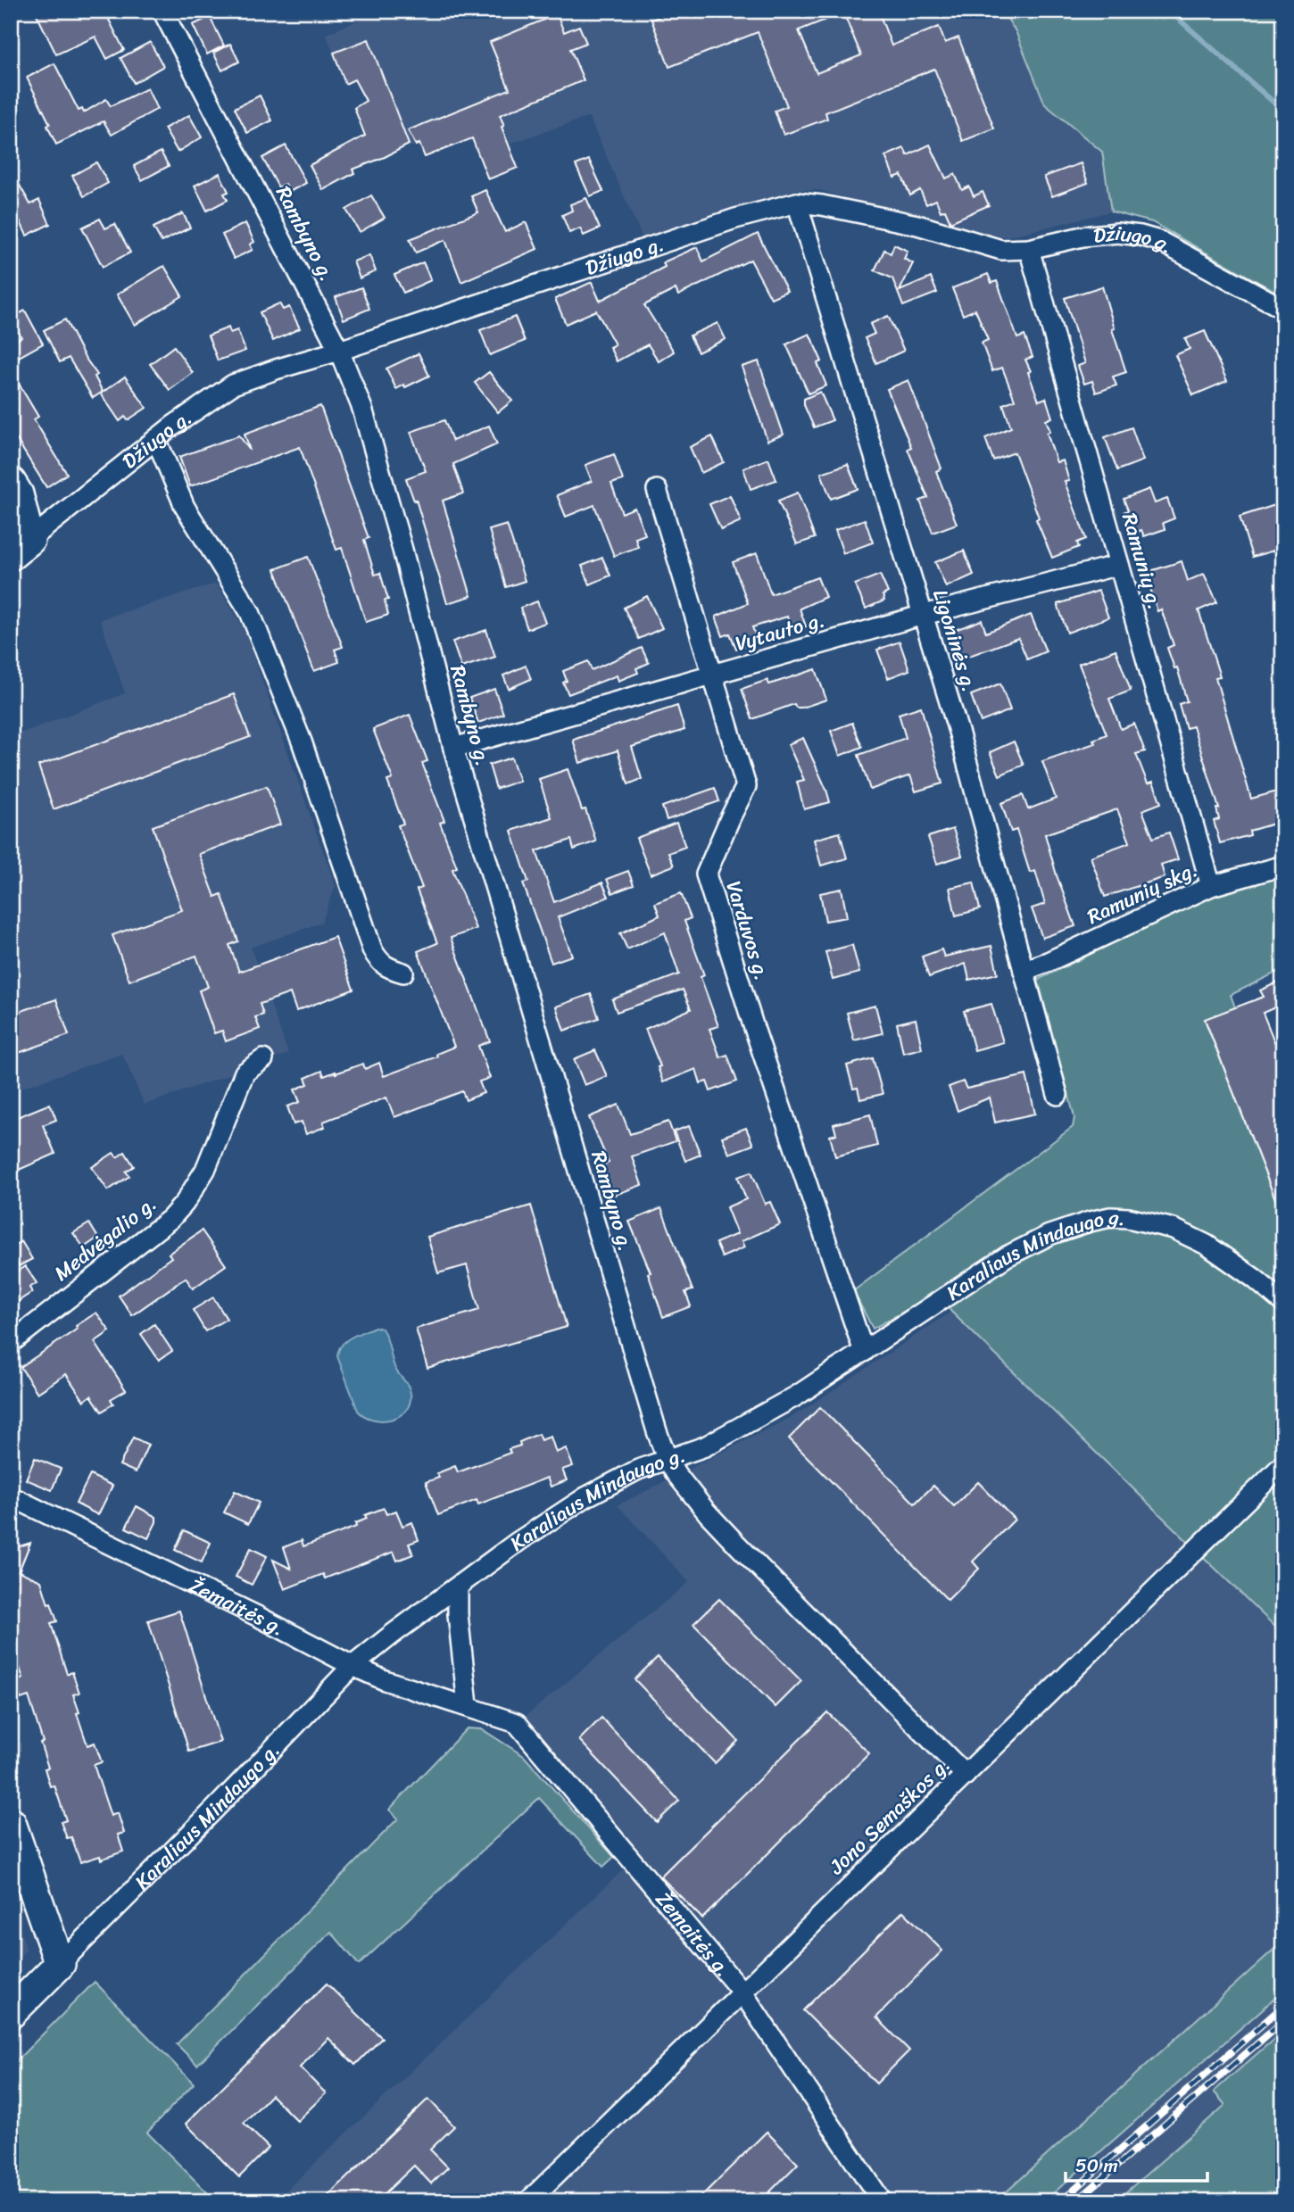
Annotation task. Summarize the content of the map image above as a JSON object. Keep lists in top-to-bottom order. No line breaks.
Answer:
{"streets":{"main road":["Karaliaus Mindaugo g."],"street":["Rambyno g.","Džiugo g.","Ramunių g.","Vytauto g.","Ligoninės g.","Ramunių skg.","Varduvos g.","Medvėgalio g.","Žemaitės g.","Jono Semaškos g."]},"crossings":[["Rambyno g.","Džiugo g."],["Rambyno g.","Vytauto g."],["Rambyno g.","Karaliaus Mindaugo g."],["Rambyno g.","Jono Semaškos g."],["Džiugo g.","Ramunių g."],["Džiugo g.","Ligoninės g."],["Ramunių g.","Vytauto g."],["Ramunių g.","Ramunių skg."],["Vytauto g.","Ligoninės g."],["Vytauto g.","Varduvos g."],["Ligoninės g.","Ramunių skg."],["Varduvos g.","Karaliaus Mindaugo g."],["Karaliaus Mindaugo g.","Žemaitės g."],["Žemaitės g.","Jono Semaškos g."]],"scale_bar":"50 m"}
